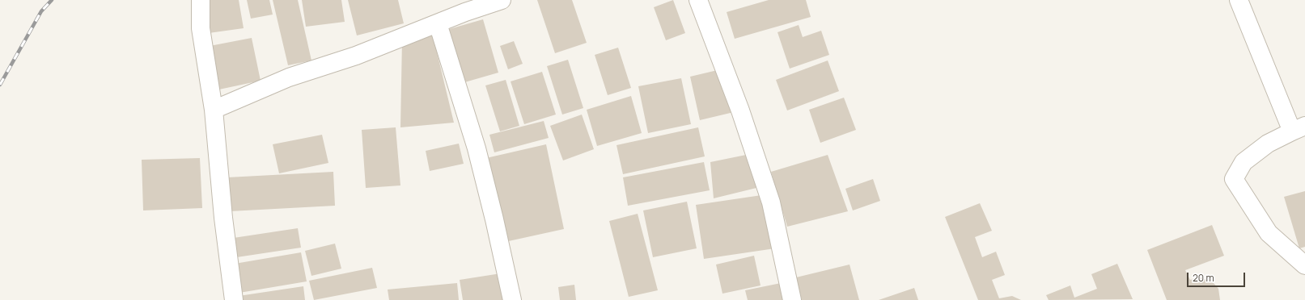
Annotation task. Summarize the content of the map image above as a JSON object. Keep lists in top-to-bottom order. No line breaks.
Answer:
{"scale_bar":"20 m"}
